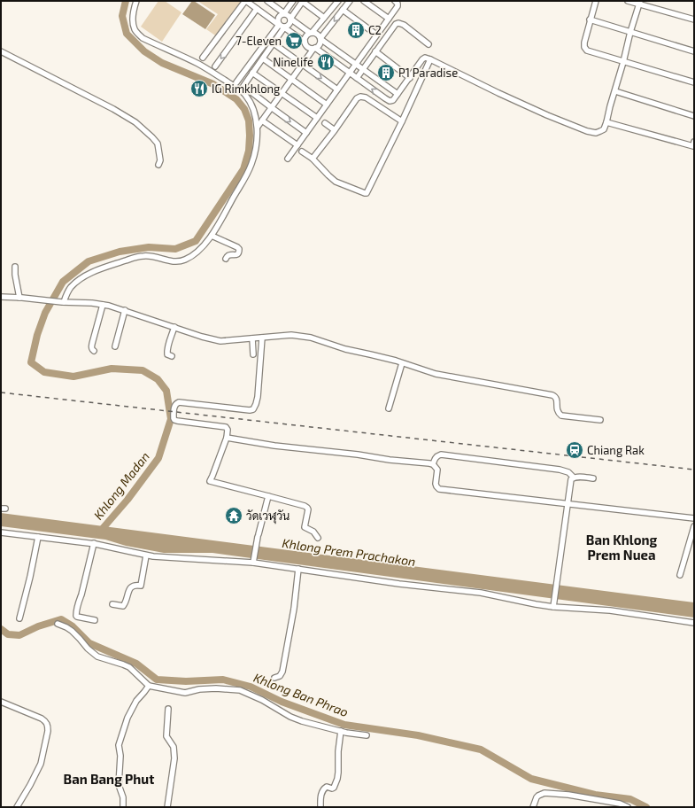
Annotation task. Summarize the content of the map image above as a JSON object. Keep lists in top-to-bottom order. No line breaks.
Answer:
{"districts":["Ban Khlong Prem Nuea","Ban Bang Phut"],"water":["Khlong Madan","Khlong Prem Prachakon","Khlong Ban Phrao"],"places":{"building":["C2","P1 Paradise"],"supermarket":["7-Eleven"],"restaurant":["Ninelife","IG Rimkhlong"],"station":["Chiang Rak"],"temple":["วัดเวฬุวัน"]}}
